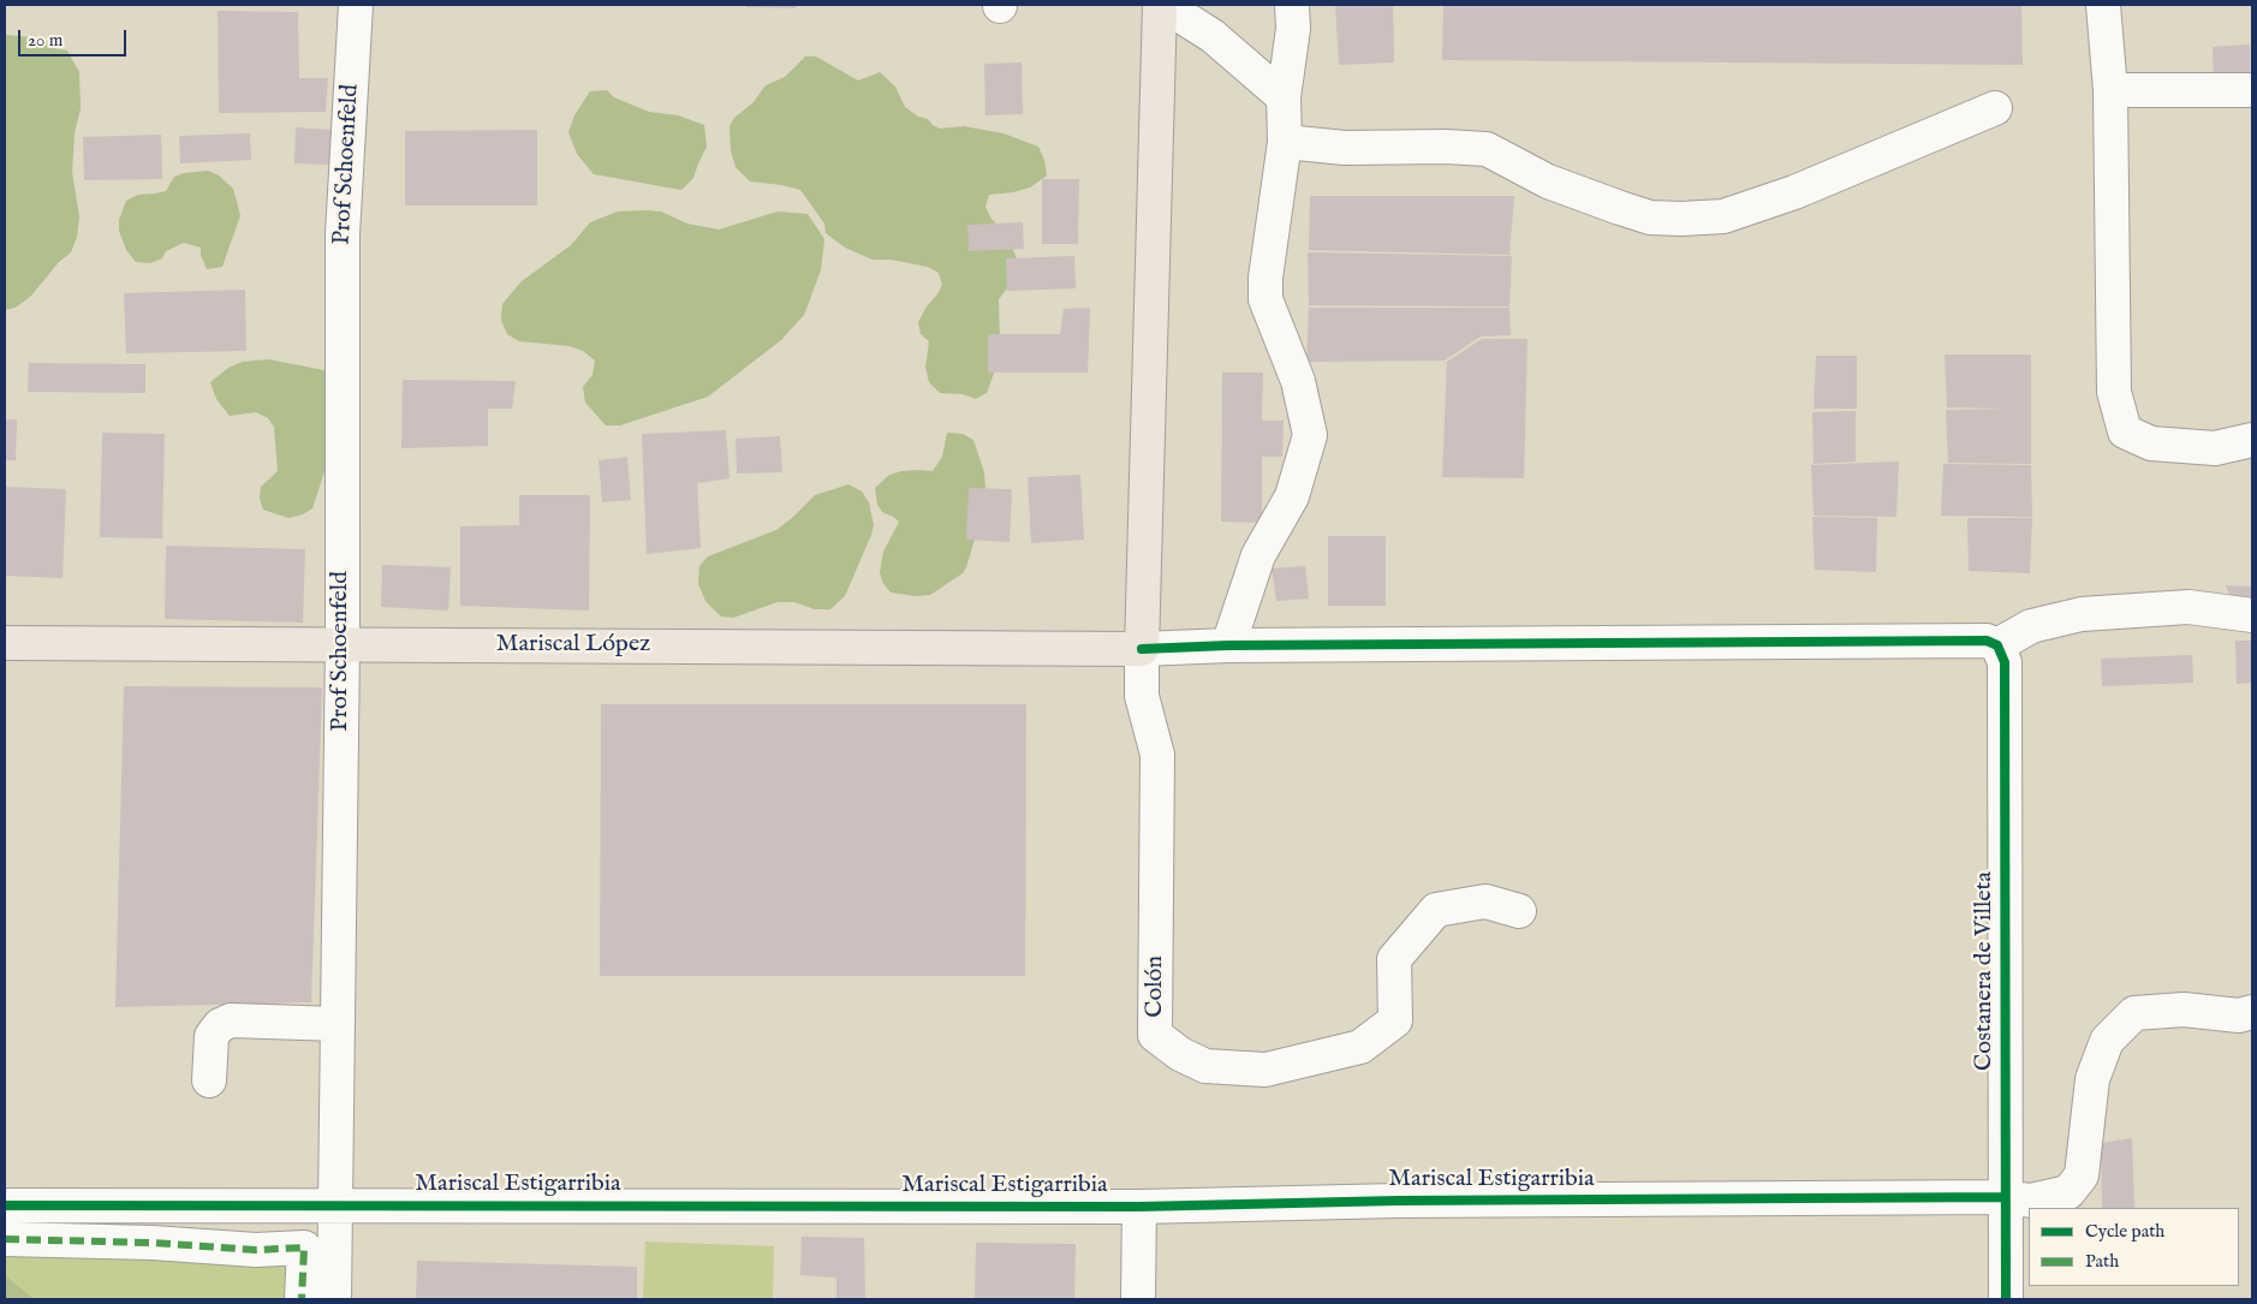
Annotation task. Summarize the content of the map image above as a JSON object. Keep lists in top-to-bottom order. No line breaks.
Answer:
{"streets":{"main road":["Mariscal López"],"street":["Prof Schoenfeld","Costanera de Villeta","Colón","Mariscal Estigarribia"]},"crossings":[["Prof Schoenfeld","Mariscal López"],["Prof Schoenfeld","Mariscal Estigarribia"],["Mariscal López","Colón"],["Costanera de Villeta","Mariscal Estigarribia"]],"legend":["Cycle path","Path"],"scale_bar":"20 m"}
